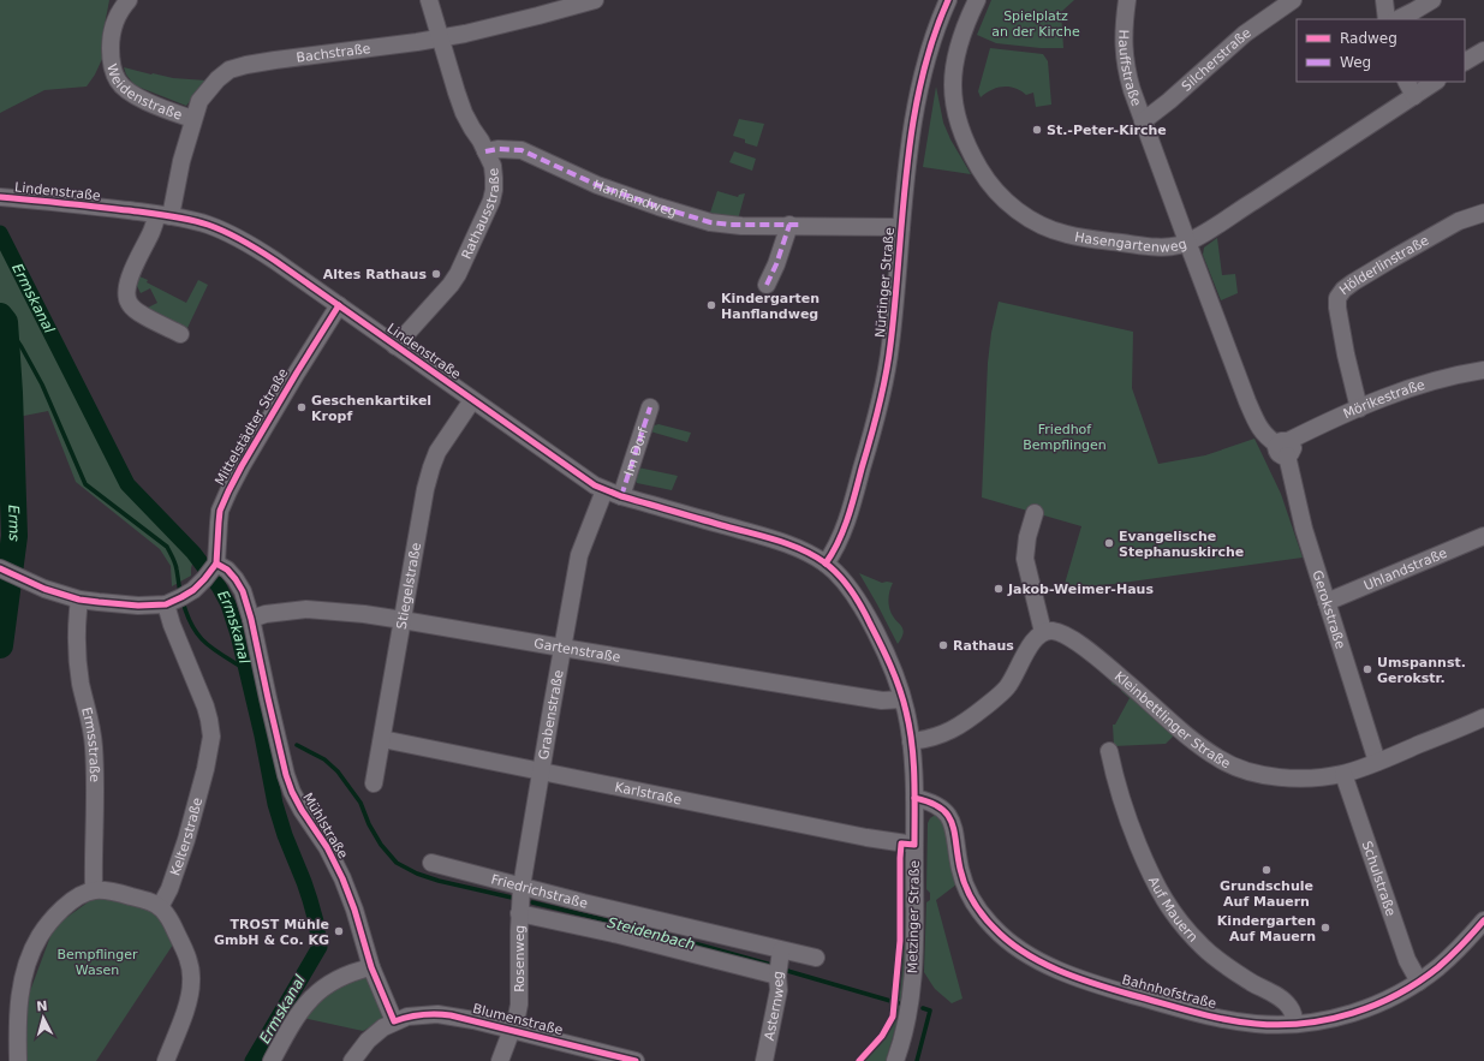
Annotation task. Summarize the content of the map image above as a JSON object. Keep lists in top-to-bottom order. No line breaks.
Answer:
{"streets":{"street":["Bachstraße","Silcherstraße","Hauffstraße","Weidenstraße","Lindenstraße","Hanflandweg","Rathausstraße","Hasengartenweg","Hölderlinstraße","Nürtinger Straße","Mörikestraße","Mittelstädter Straße","Im Dorf","Uhlandstraße","Stiegelstraße","Gerokstraße","Gartenstraße","Grabenstraße","Kleinbettlinger Straße","Ermsstraße","Karlstraße","Mühlstraße","Kelterstraße","Schulstraße","Friedrichstraße","Auf Mauern","Metzinger Straße","Rosenweg","Bahnhofstraße","Asternweg","Blumenstraße"]},"crossings":[["Bachstraße","Weidenstraße"],["Bachstraße","Lindenstraße"],["Bachstraße","Rathausstraße"],["Silcherstraße","Hauffstraße"],["Hauffstraße","Hasengartenweg"],["Lindenstraße","Rathausstraße"],["Lindenstraße","Nürtinger Straße"],["Lindenstraße","Mittelstädter Straße"],["Lindenstraße","Im Dorf"],["Lindenstraße","Stiegelstraße"],["Lindenstraße","Grabenstraße"],["Lindenstraße","Metzinger Straße"],["Hanflandweg","Rathausstraße"],["Hanflandweg","Nürtinger Straße"],["Hölderlinstraße","Mörikestraße"],["Nürtinger Straße","Metzinger Straße"],["Mörikestraße","Gerokstraße"],["Mittelstädter Straße","Mühlstraße"],["Uhlandstraße","Gerokstraße"],["Stiegelstraße","Gartenstraße"],["Stiegelstraße","Karlstraße"],["Gerokstraße","Kleinbettlinger Straße"],["Gartenstraße","Grabenstraße"],["Gartenstraße","Mühlstraße"],["Gartenstraße","Metzinger Straße"],["Grabenstraße","Karlstraße"],["Grabenstraße","Friedrichstraße"],["Grabenstraße","Rosenweg"],["Kleinbettlinger Straße","Schulstraße"],["Karlstraße","Metzinger Straße"],["Mühlstraße","Blumenstraße"],["Schulstraße","Bahnhofstraße"],["Friedrichstraße","Rosenweg"],["Friedrichstraße","Asternweg"],["Auf Mauern","Bahnhofstraße"],["Metzinger Straße","Bahnhofstraße"],["Rosenweg","Blumenstraße"]],"water":["Ermskanal","Erms","Steidenbach"],"parks":["Spielplatz an der Kirche","Friedhof Bempflingen","Bempflinger Wasen"],"places":["St.-Peter-Kirche","Altes Rathaus","Kindergarten Hanflandweg","Geschenkartikel Kropf","Evangelische Stephanuskirche","Jakob-Weimer-Haus","Rathaus","Umspannst. Gerokstr.","Grundschule Auf Mauern","Kindergarten Auf Mauern","TROST Mühle GmbH & Co. KG"],"legend":["Radweg","Weg"],"north":"top"}
